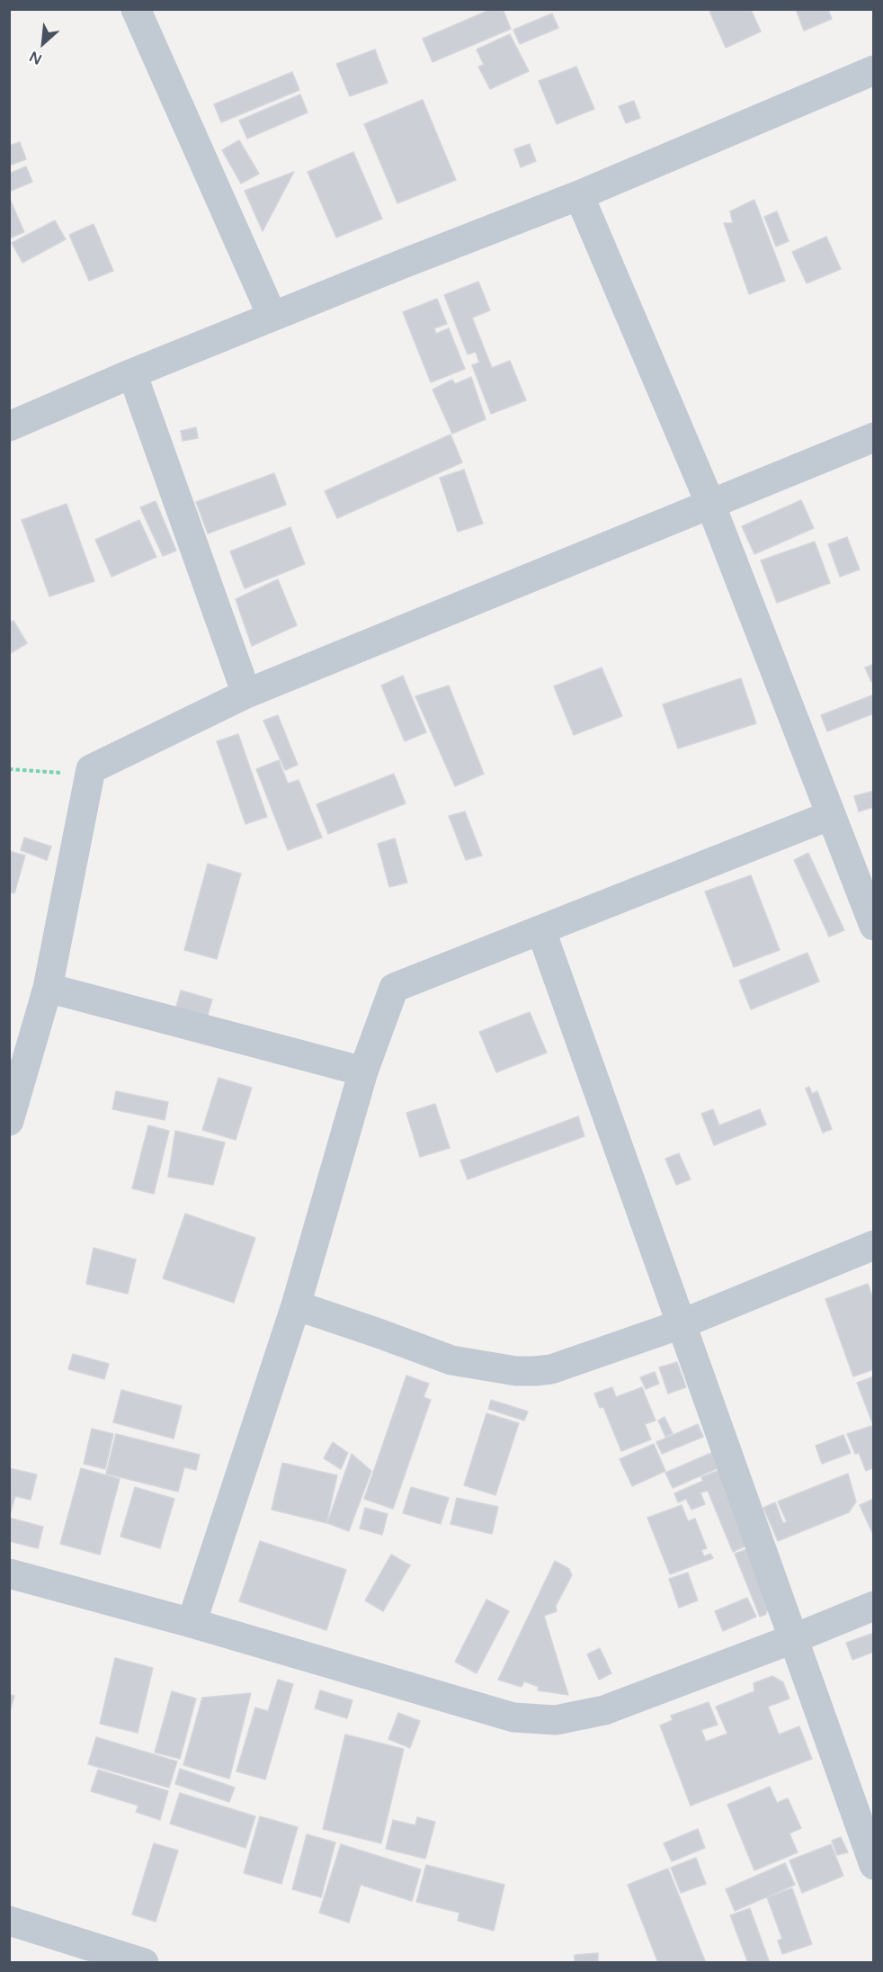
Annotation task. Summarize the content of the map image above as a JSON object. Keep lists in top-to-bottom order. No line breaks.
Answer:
{"north":"bottom left"}
